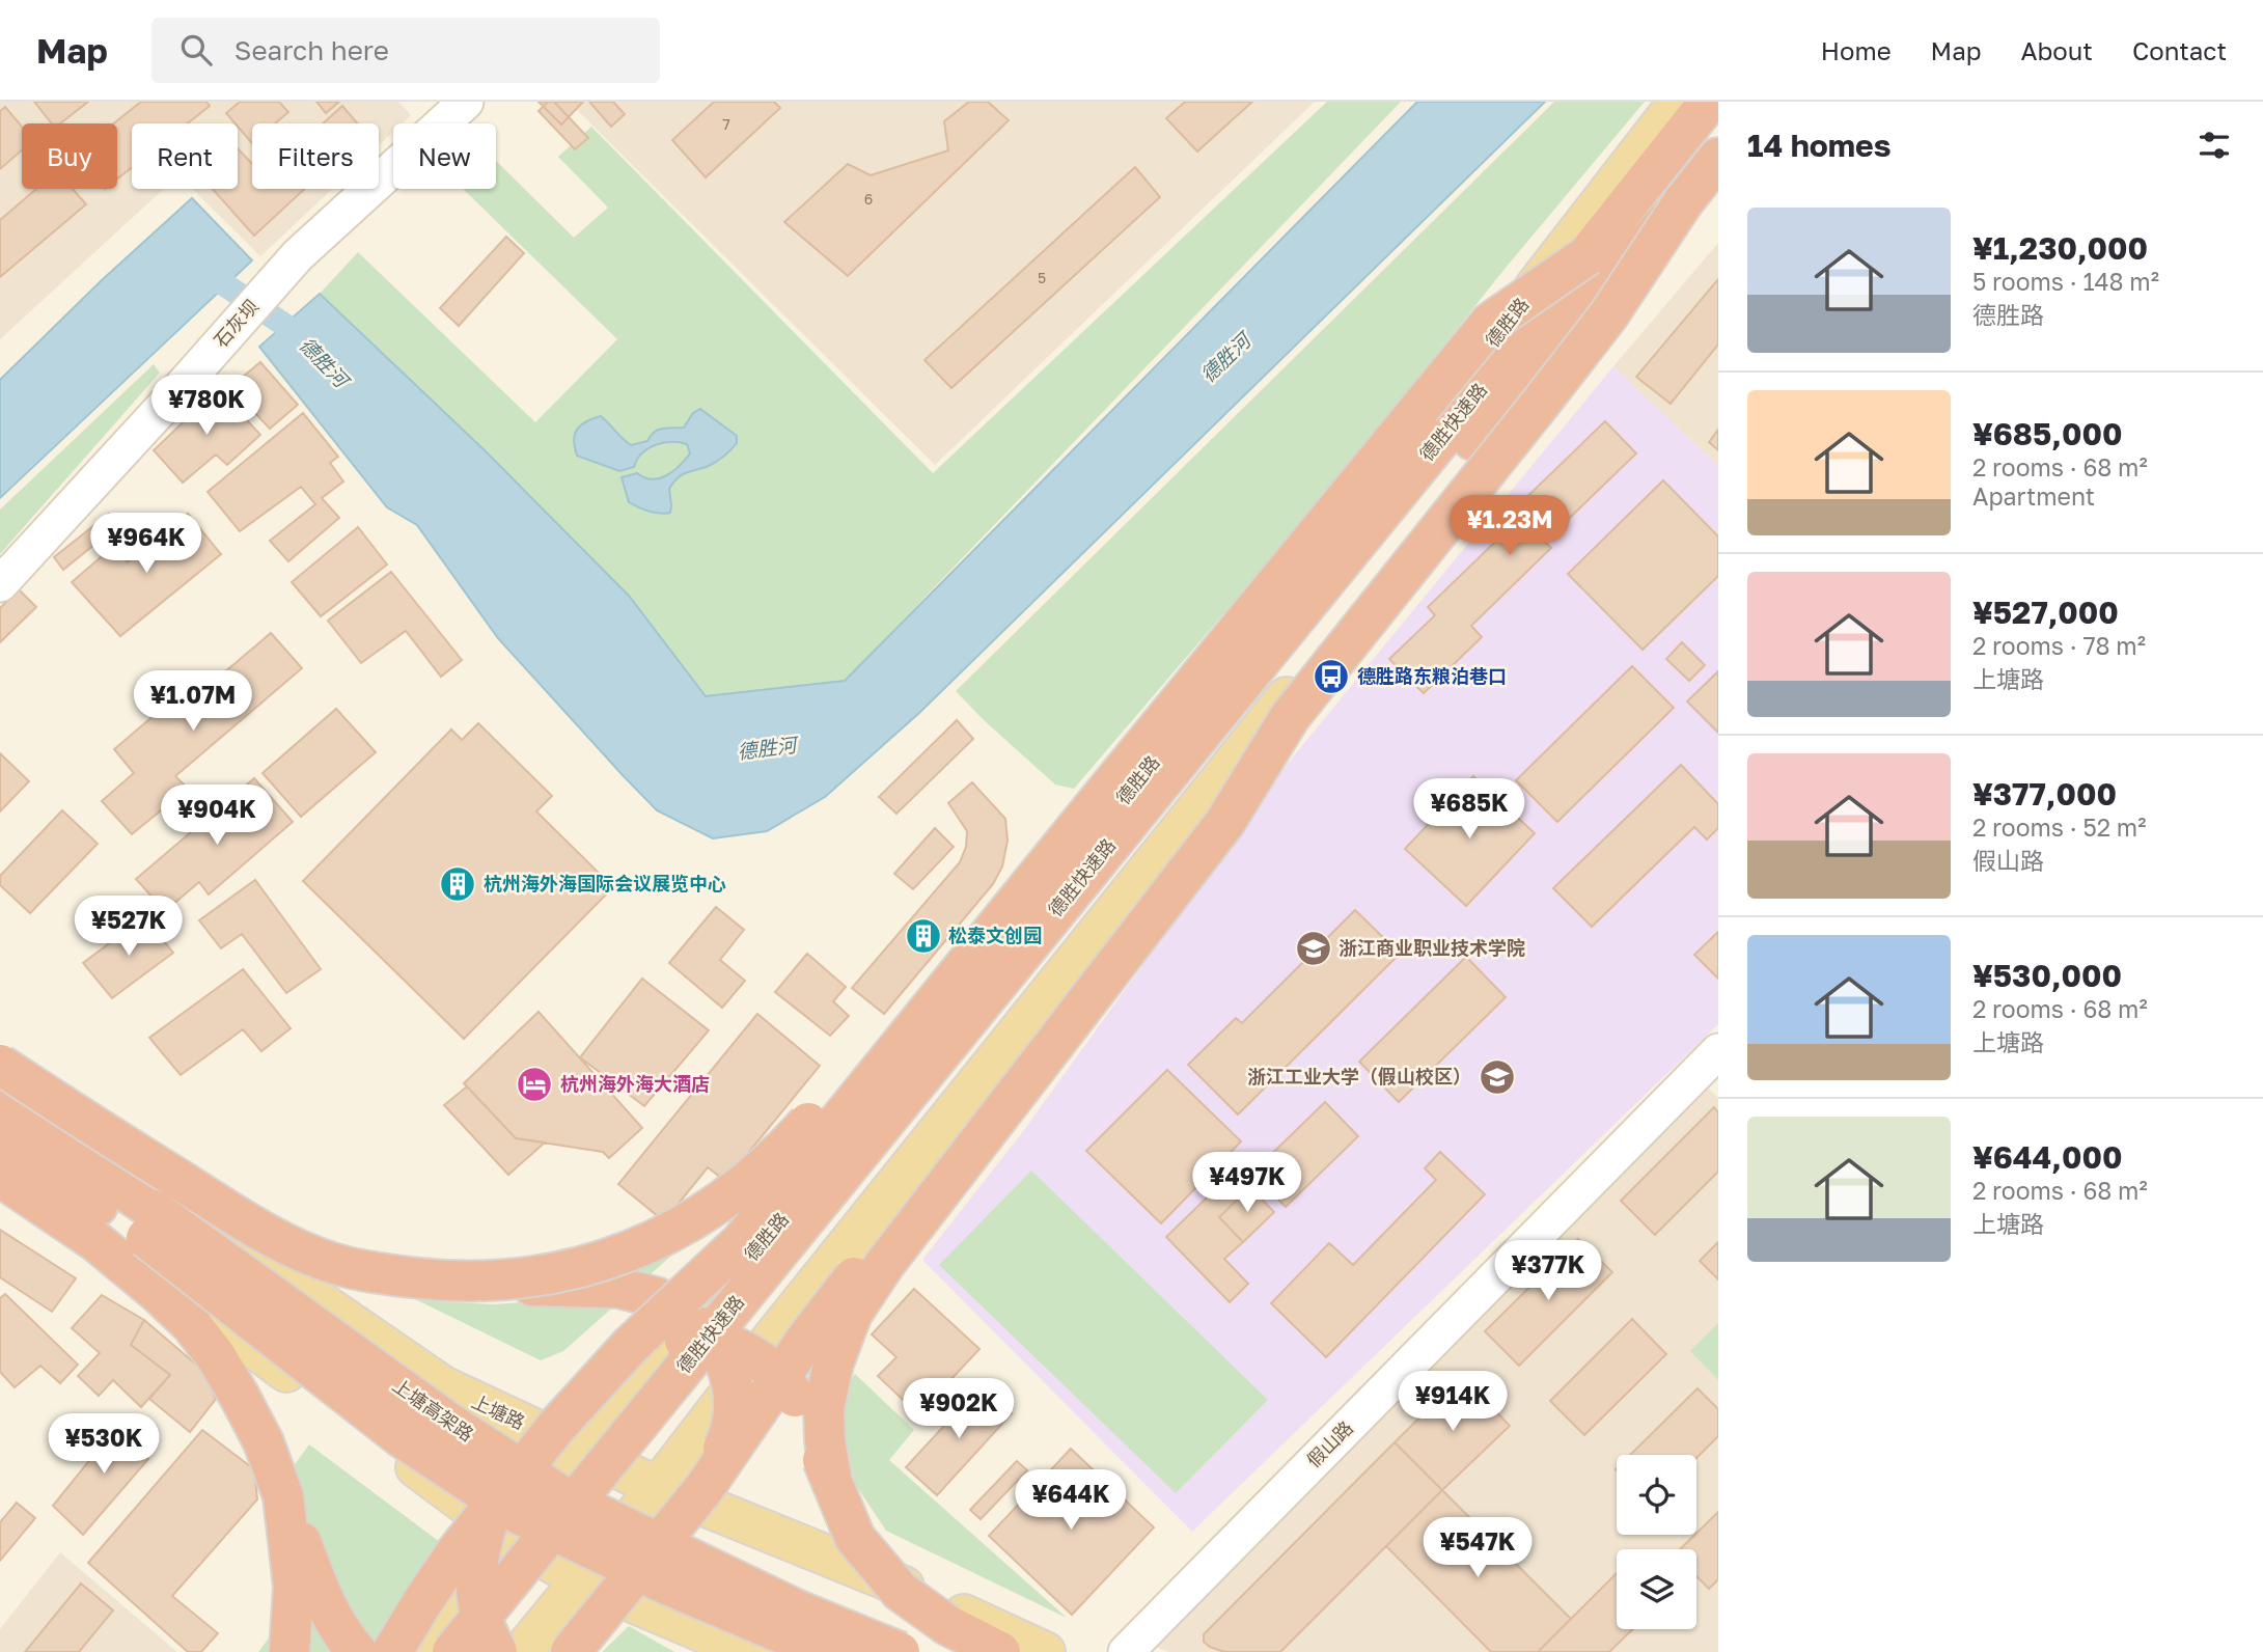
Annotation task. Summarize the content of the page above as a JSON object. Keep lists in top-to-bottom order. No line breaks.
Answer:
{"streets":{"highway":["德胜快速路","上塘高架路"],"main road":["德胜路","上塘路"],"street":["石灰坝","假山路"]},"crossings":[["德胜路","上塘路"]],"water":["德胜河"],"places":{"bus stop":["德胜路东粮泊巷口"],"building":["杭州海外海国际会议展览中心","松泰文创园"],"school or university":["浙江商业职业技术学院","浙江工业大学（假山校区）"],"hotel":["杭州海外海大酒店"]},"house_numbers":["7","6","5"],"page":{"header":"Map","search":"Search here","nav":["Home","Map","About","Contact"],"heading":"14 homes","chip":["Buy","Rent","Filters","New"],"list":[{"name":"¥1,230,000","note":"5 rooms · 148 m² · 德胜路"},{"name":"¥685,000","note":"2 rooms · 68 m² · Apartment"},{"name":"¥527,000","note":"2 rooms · 78 m² · 上塘路"},{"name":"¥377,000","note":"2 rooms · 52 m² · 假山路"},{"name":"¥530,000","note":"2 rooms · 68 m² · 上塘路"},{"name":"¥644,000","note":"2 rooms · 68 m² · 上塘路"}],"price":["¥780K","¥1.23M","¥964K","¥1.07M","¥685K","¥904K","¥527K","¥497K","¥377K","¥914K","¥902K","¥530K","¥644K","¥547K"]}}
